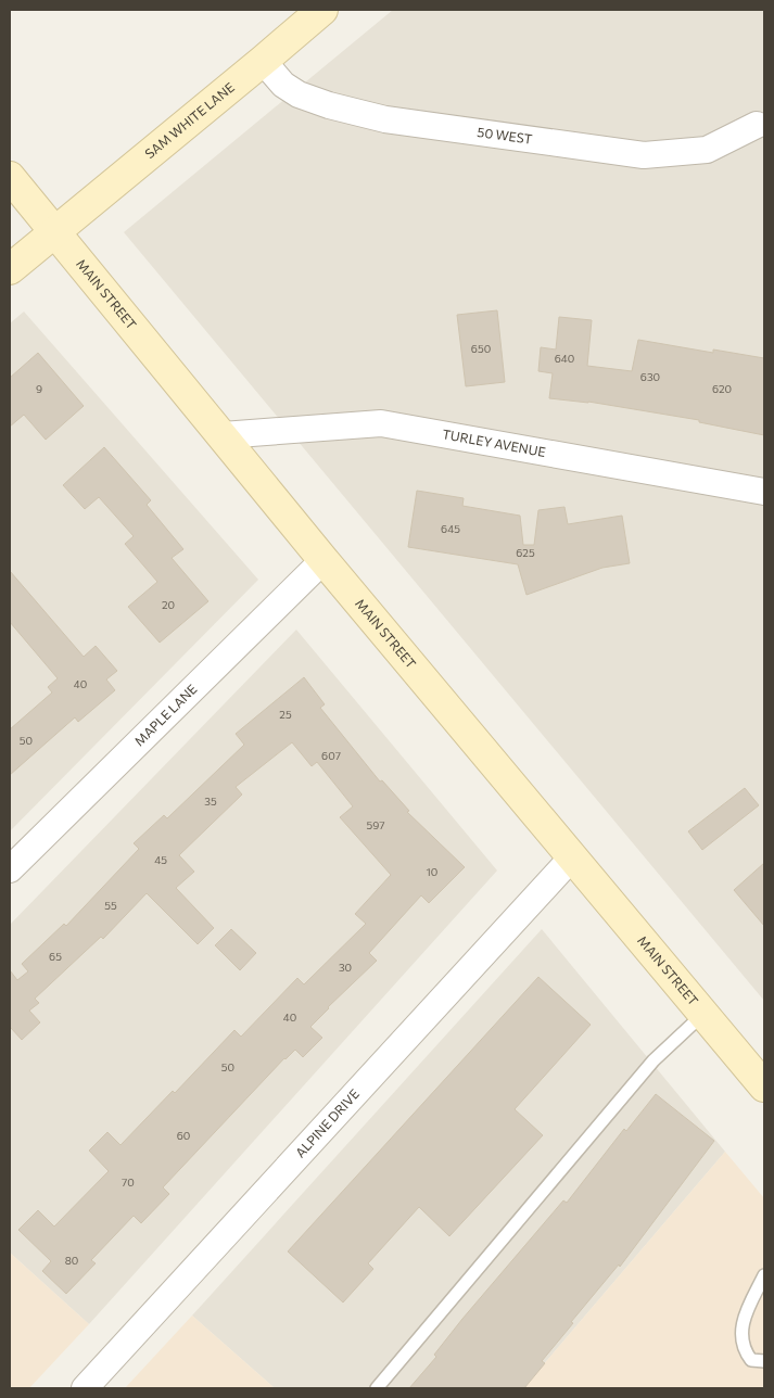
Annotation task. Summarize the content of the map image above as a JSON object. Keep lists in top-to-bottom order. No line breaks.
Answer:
{"streets":{"main road":["SAM WHITE LANE","MAIN STREET"],"street":["50 WEST","TURLEY AVENUE","MAPLE LANE","ALPINE DRIVE"]},"crossings":[["SAM WHITE LANE","50 WEST"],["SAM WHITE LANE","MAIN STREET"],["MAIN STREET","TURLEY AVENUE"],["MAIN STREET","MAPLE LANE"],["MAIN STREET","ALPINE DRIVE"]],"house_numbers":["650","640","630","9","620","645","625","20","40","25","50","607","35","597","45","10","55","65","30","40","50","60","70","80"]}
